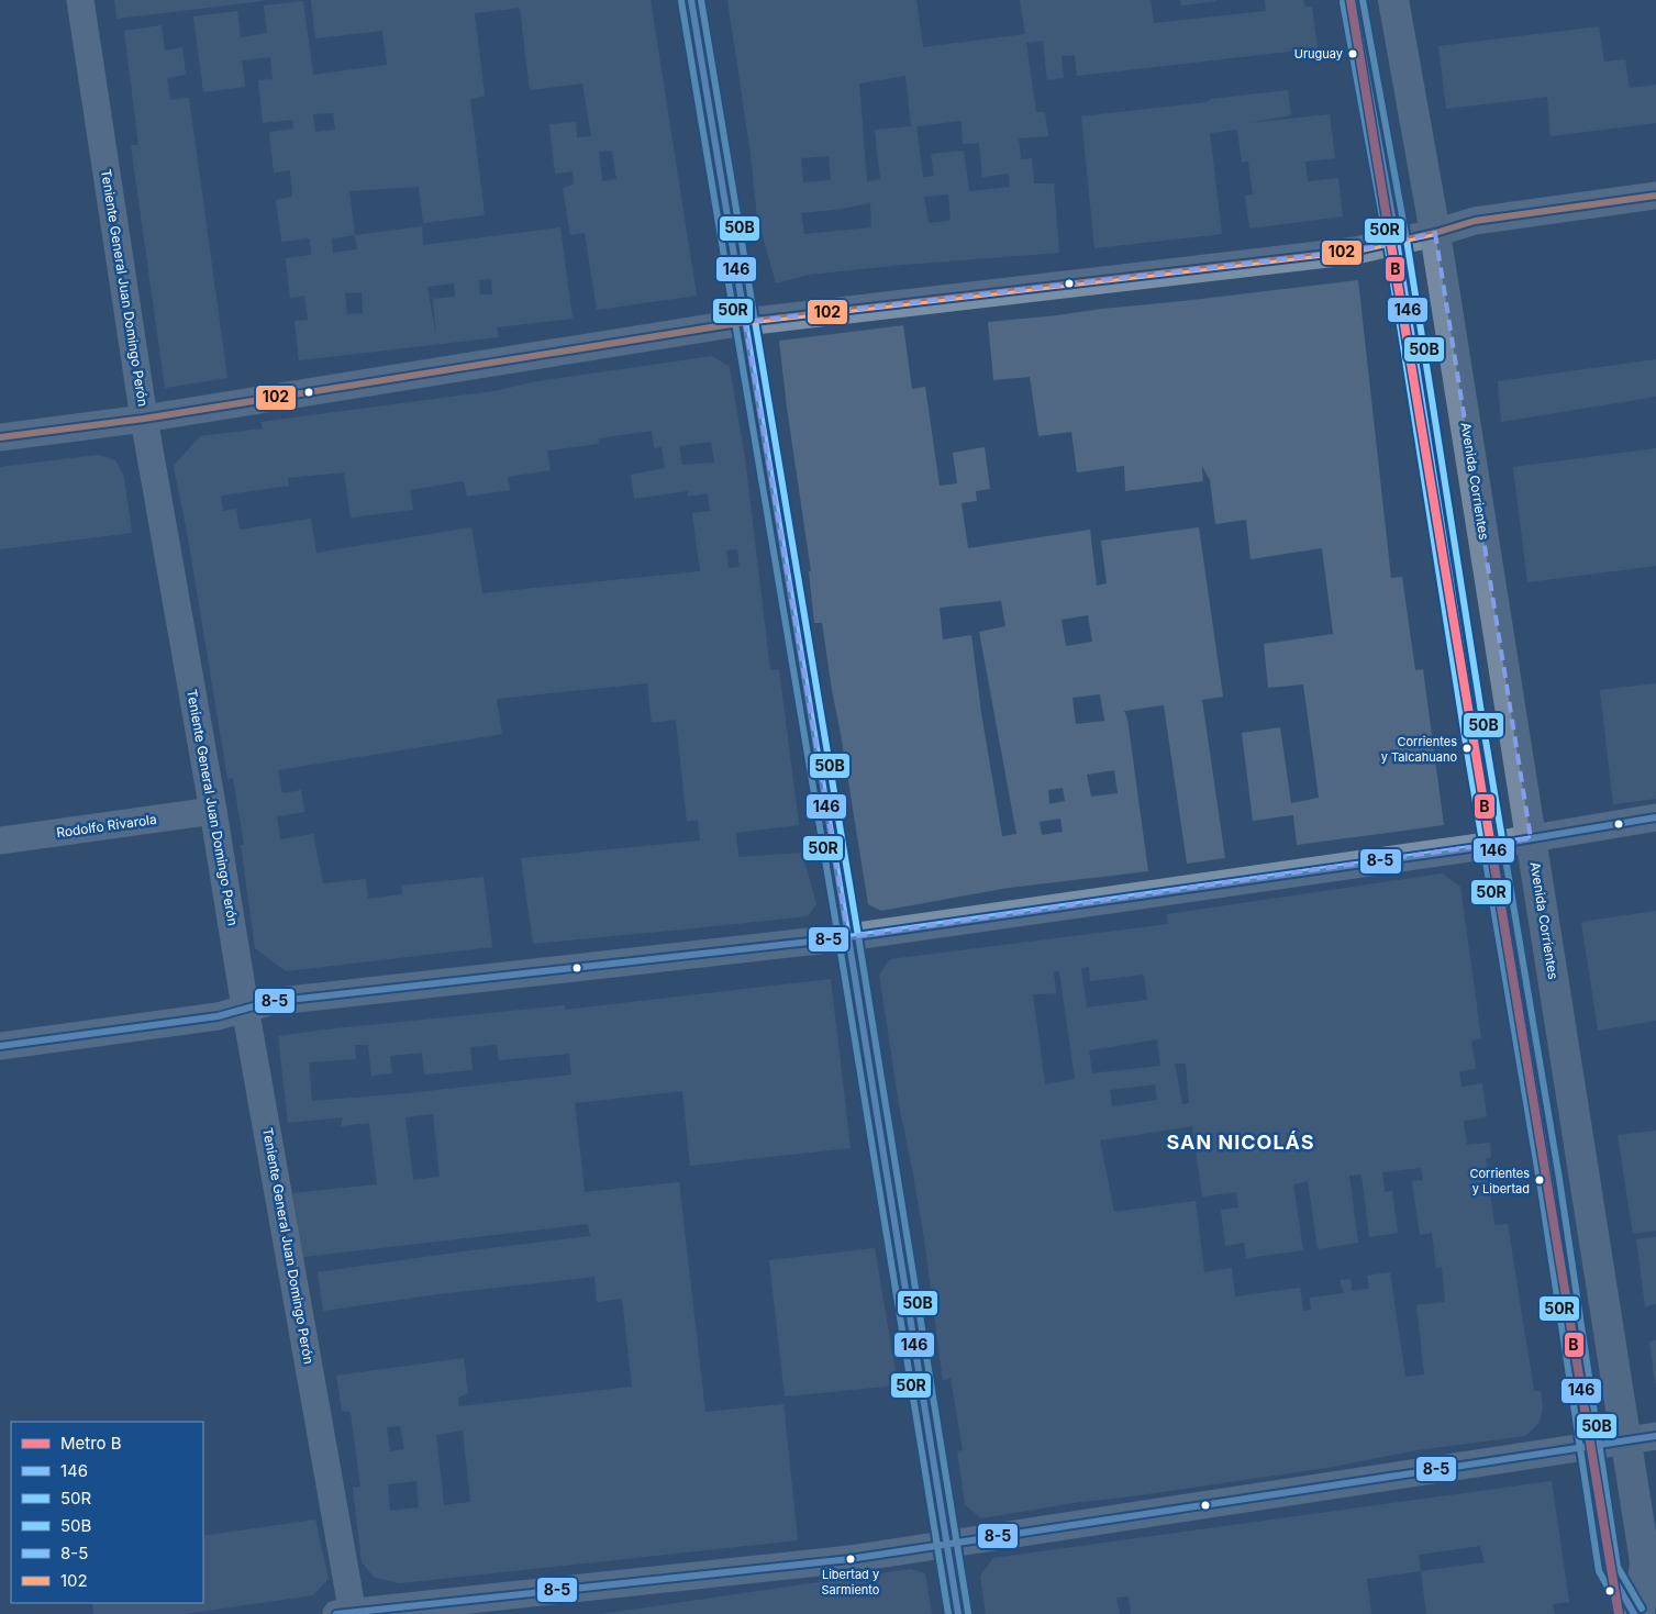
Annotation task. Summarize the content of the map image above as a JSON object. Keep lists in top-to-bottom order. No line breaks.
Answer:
{"streets":{"street":["Teniente General Juan Domingo Perón","Avenida Corrientes","Rodolfo Rivarola"]},"crossings":[["Teniente General Juan Domingo Perón","Rodolfo Rivarola"]],"districts":["SAN NICOLÁS"],"places":["Uruguay","Corrientes y Talcahuano","Corrientes y Libertad","Libertad y Sarmiento"],"lines":["metro line B","transit line 146","transit line 50B","transit line 50R","transit line 102","transit line 8-5"],"legend":["Metro B","146","50R","50B","8-5","102"]}
